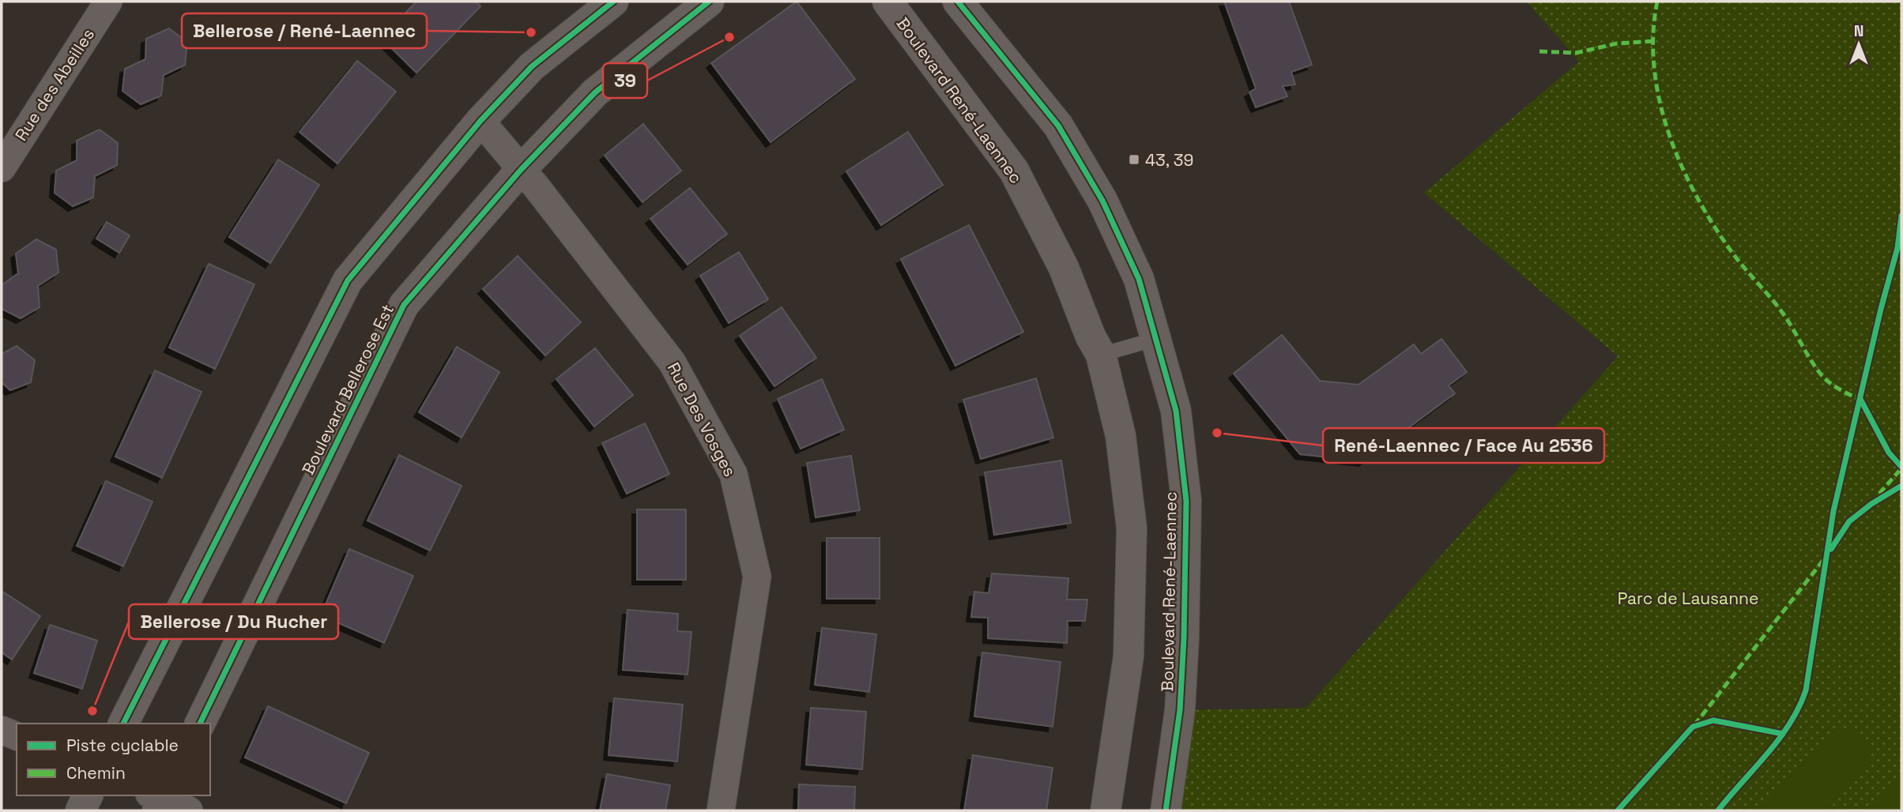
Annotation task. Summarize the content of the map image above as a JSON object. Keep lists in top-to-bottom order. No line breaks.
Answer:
{"streets":{"street":["Rue des Abeilles","Boulevard René-Laennec","Boulevard Bellerose Est","Rue Des Vosges"]},"crossings":[["Boulevard Bellerose Est","Rue Des Vosges"]],"parks":["Parc de Lausanne"],"places":{"other":["Bellerose / René-Laennec","39","René-Laennec / Face Au 2536","Bellerose / Du Rucher"],"transit":["43, 39"]},"legend":["Piste cyclable","Chemin"],"north":"top"}
